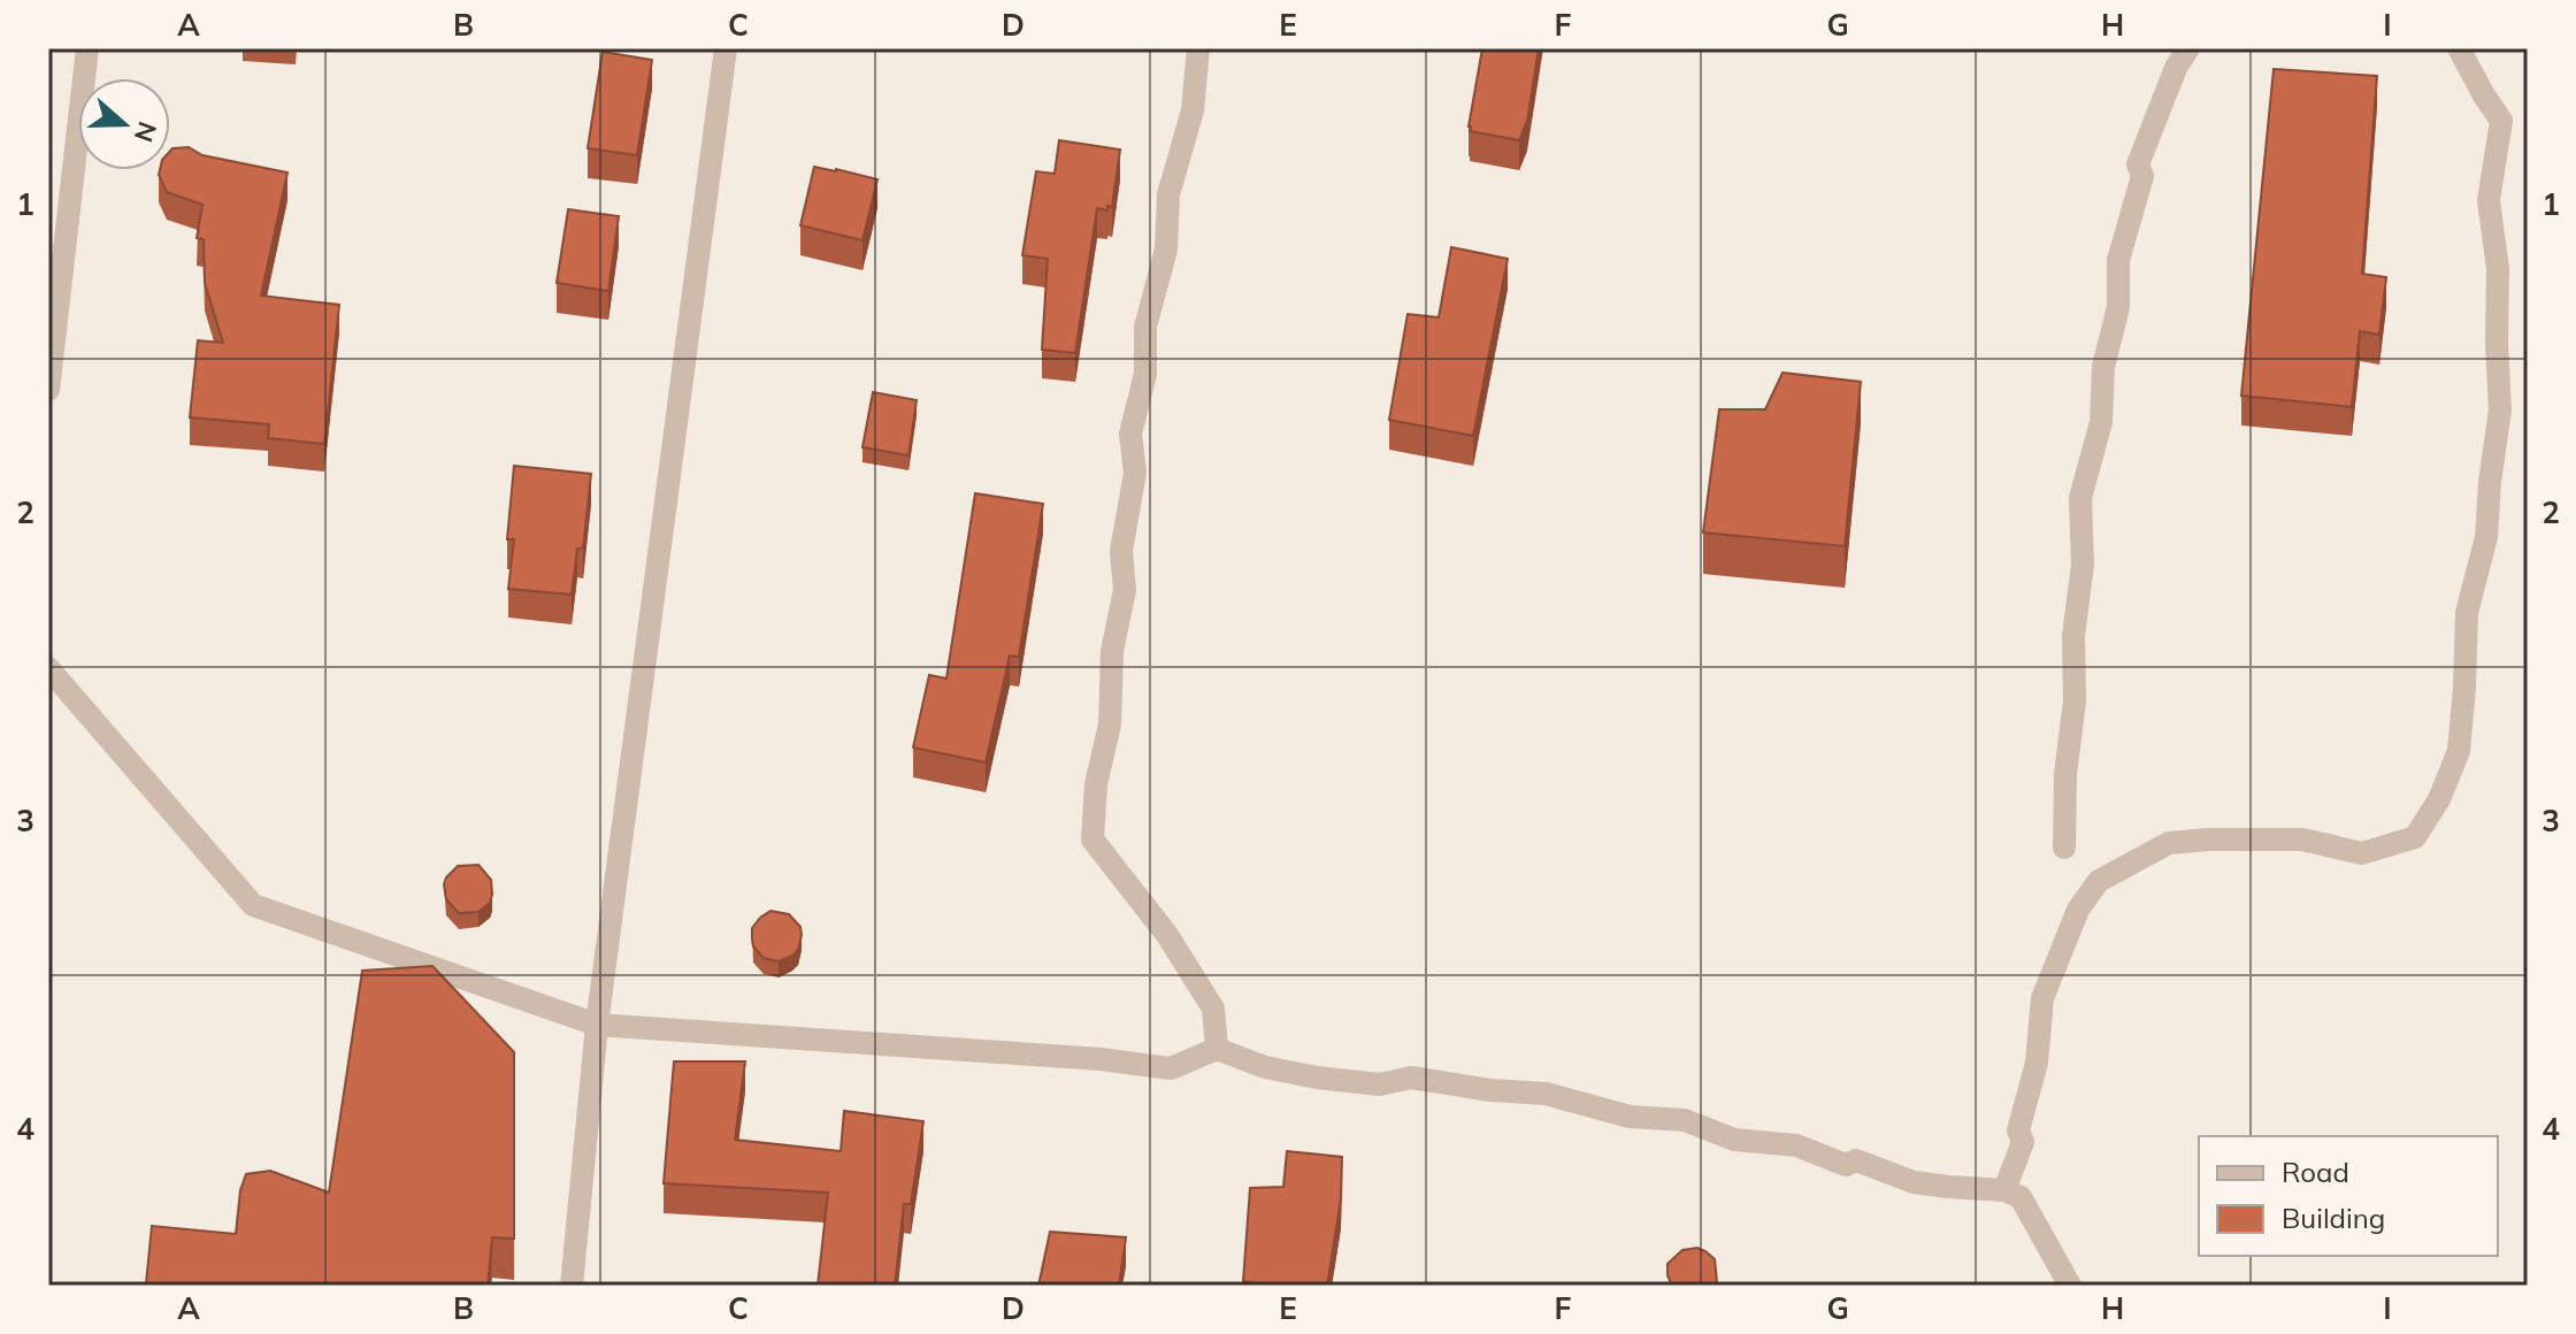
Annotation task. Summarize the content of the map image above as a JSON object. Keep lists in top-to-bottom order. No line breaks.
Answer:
{"legend":["Road","Building"],"north":"right","grid":{"columns":["A","B","C","D","E","F","G","H","I"],"rows":["1","2","3","4"]}}
